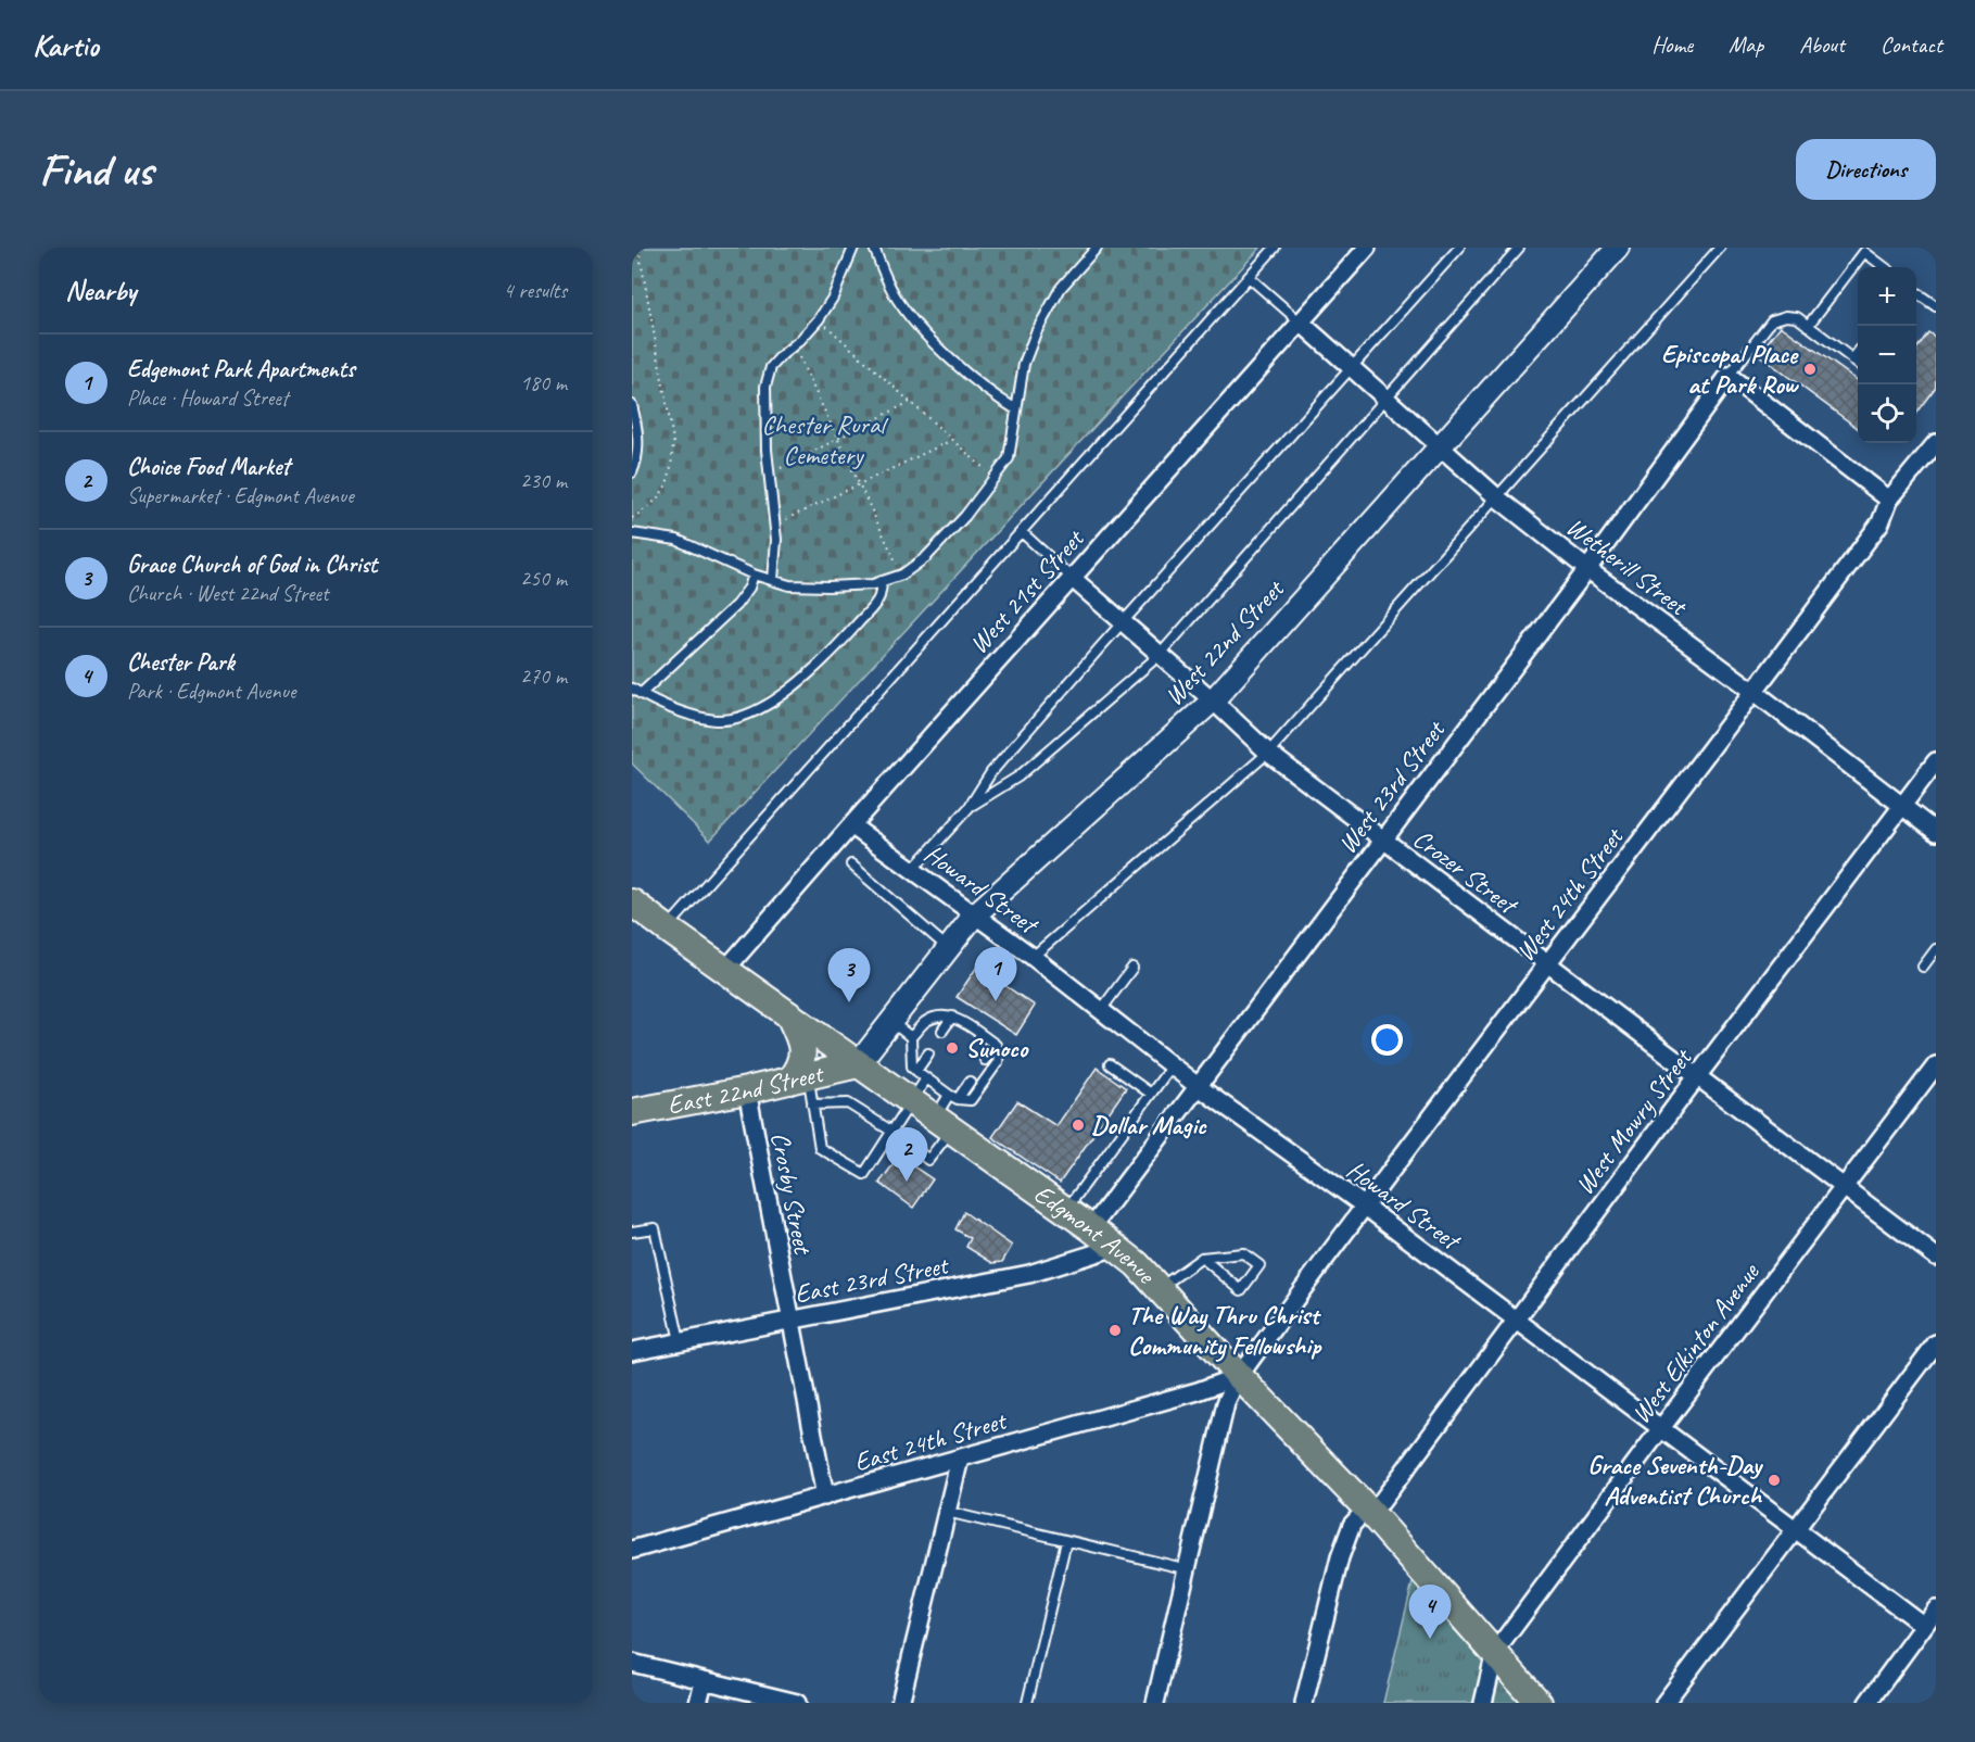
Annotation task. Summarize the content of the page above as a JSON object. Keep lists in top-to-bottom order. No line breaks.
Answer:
{"streets":{"main road":["East 22nd Street","Edgmont Avenue"],"street":["Wetherill Street","West 21st Street","West 22nd Street","West 23rd Street","Crozer Street","Howard Street","West 24th Street","West Mowry Street","Crosby Street","East 23rd Street","West Elkinton Avenue","East 24th Street"]},"crossings":[["Wetherill Street","West 21st Street"],["Wetherill Street","West 22nd Street"],["Wetherill Street","West 23rd Street"],["Wetherill Street","West 24th Street"],["Wetherill Street","West Mowry Street"],["West 21st Street","Crozer Street"],["West 21st Street","Howard Street"],["West 21st Street","Edgmont Avenue"],["West 22nd Street","Crozer Street"],["West 22nd Street","Howard Street"],["West 22nd Street","East 22nd Street"],["West 22nd Street","Edgmont Avenue"],["West 23rd Street","Crozer Street"],["West 23rd Street","Howard Street"],["West 23rd Street","Edgmont Avenue"],["Crozer Street","West 24th Street"],["Crozer Street","West Mowry Street"],["Crozer Street","West Elkinton Avenue"],["Howard Street","West 24th Street"],["Howard Street","West Mowry Street"],["Howard Street","West Elkinton Avenue"],["West 24th Street","Edgmont Avenue"],["West 24th Street","East 24th Street"],["East 22nd Street","Crosby Street"],["East 22nd Street","Edgmont Avenue"],["West Mowry Street","Edgmont Avenue"],["Crosby Street","East 23rd Street"],["Crosby Street","East 24th Street"],["Edgmont Avenue","East 23rd Street"],["Edgmont Avenue","West Elkinton Avenue"],["Edgmont Avenue","East 24th Street"]],"parks":["Chester Rural Cemetery"],"places":["Episcopal Place at Park Row","Sunoco","Dollar Magic","The Way Thru Christ Community Fellowship","Grace Seventh-Day Adventist Church"],"page":{"header":"Kartio","nav":["Home","Map","About","Contact"],"buttons":"Directions","title":"Find us","heading":["Nearby","4 results"],"map_buttons":["+","−"],"list":[{"mark":"1","name":"Edgemont Park Apartments","note":"Place · Howard Street","value":"180 m"},{"mark":"2","name":"Choice Food Market","note":"Supermarket · Edgmont Avenue","value":"230 m"},{"mark":"3","name":"Grace Church of God in Christ","note":"Church · West 22nd Street","value":"250 m"},{"mark":"4","name":"Chester Park","note":"Park · Edgmont Avenue","value":"270 m"}],"pins":["1","3","2","4"]}}
